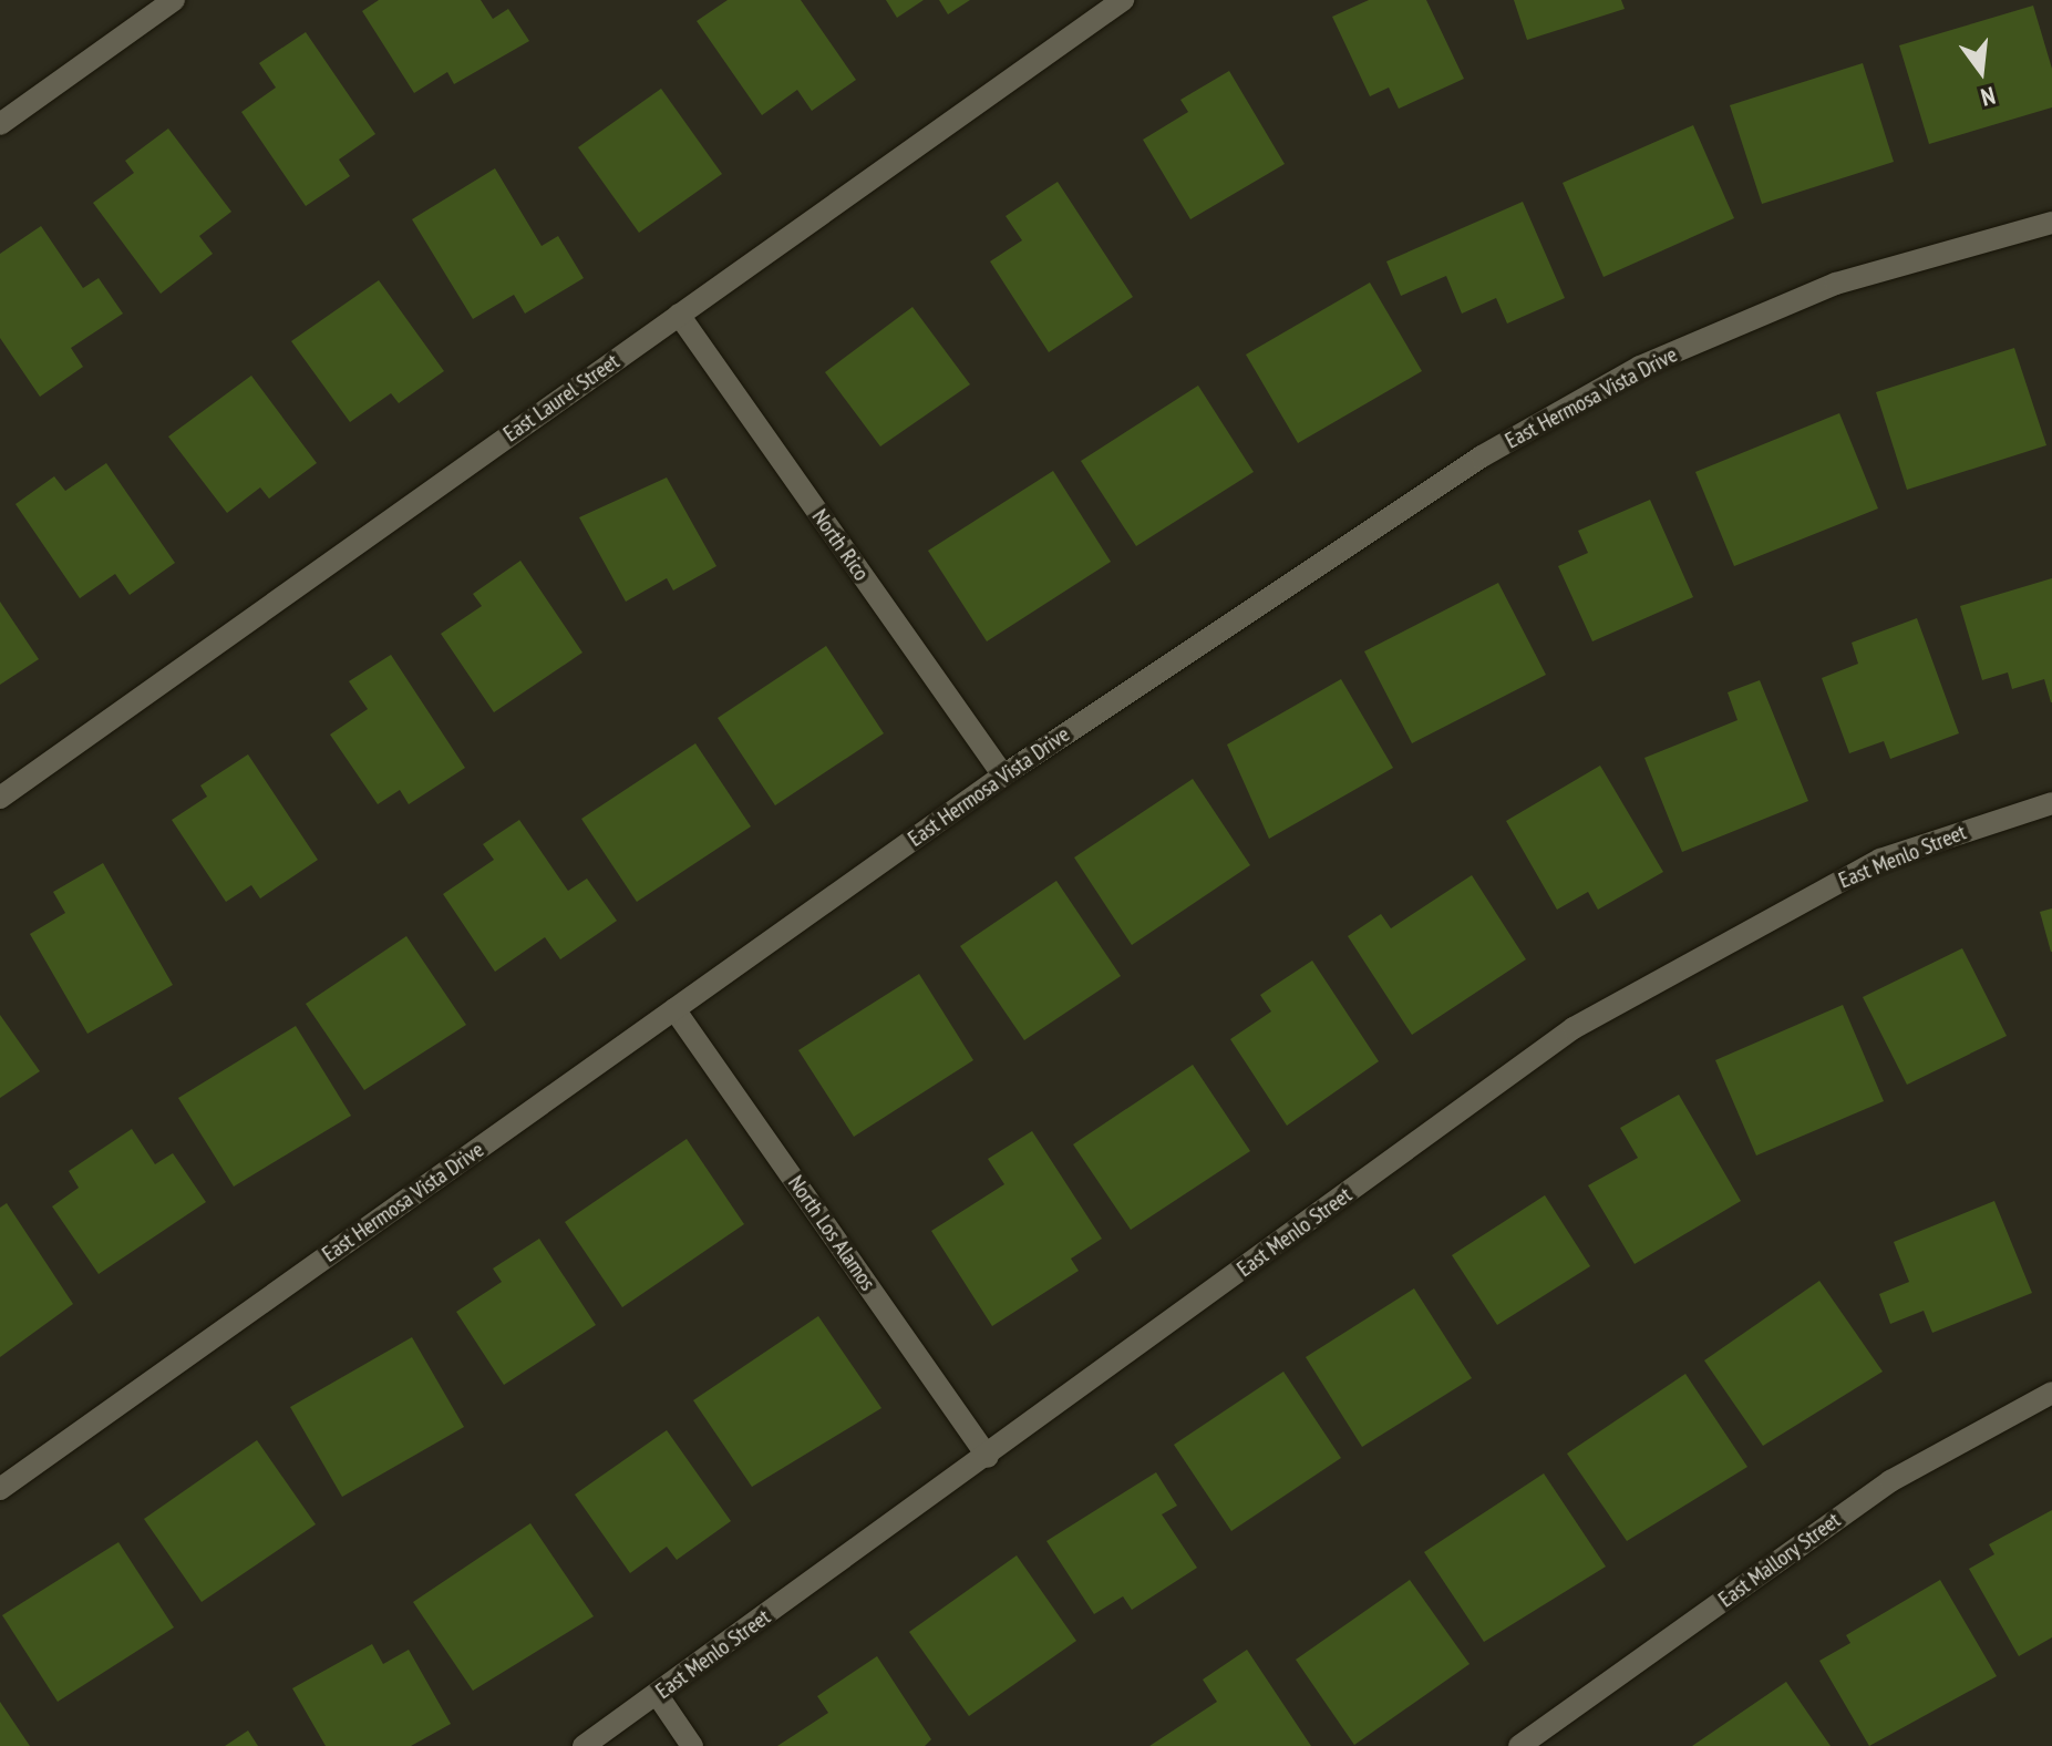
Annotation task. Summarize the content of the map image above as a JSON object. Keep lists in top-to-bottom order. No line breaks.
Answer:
{"streets":{"street":["East Laurel Street","East Hermosa Vista Drive","North Rico","East Menlo Street","North Los Alamos","East Mallory Street"]},"crossings":[["East Laurel Street","North Rico"],["East Hermosa Vista Drive","North Rico"],["East Hermosa Vista Drive","North Los Alamos"],["East Menlo Street","North Los Alamos"]],"north":"bottom"}
